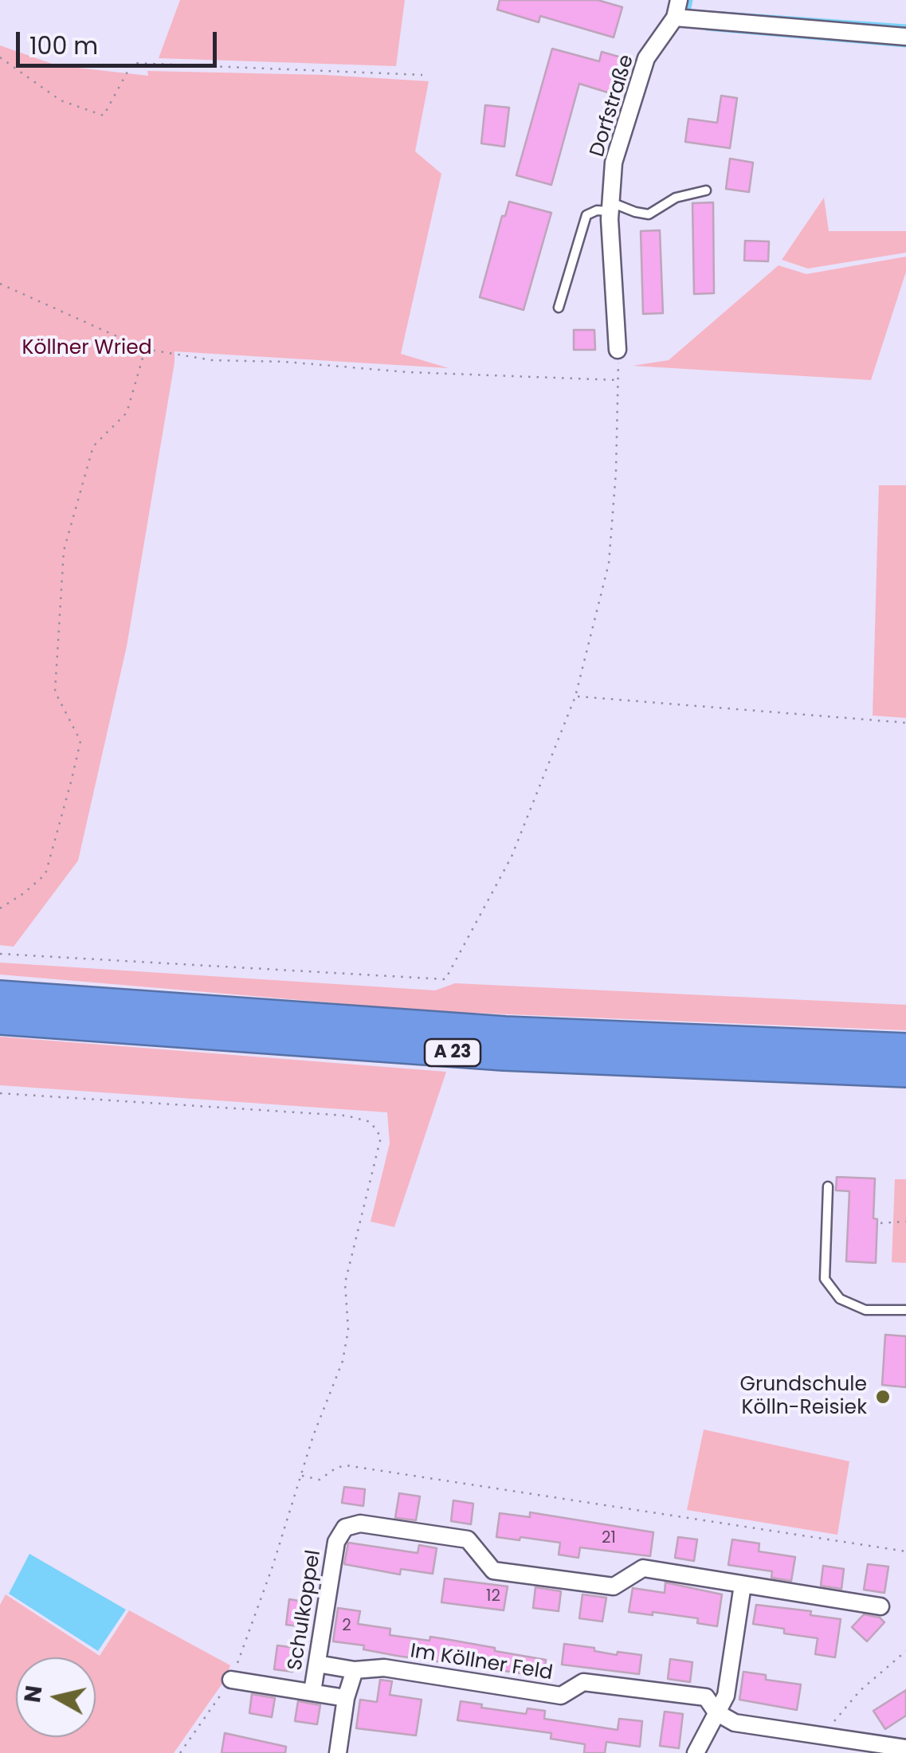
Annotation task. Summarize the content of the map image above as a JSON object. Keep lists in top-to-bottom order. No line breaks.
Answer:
{"streets":{"highway":["A 23"],"street":["Dorfstraße","Schulkoppel","Im Köllner Feld"]},"crossings":[["Schulkoppel","Im Köllner Feld"]],"parks":["Köllner Wried"],"places":["Grundschule Kölln-Reisiek"],"house_numbers":["21","12","2"],"scale_bar":"100 m","north":"left"}
